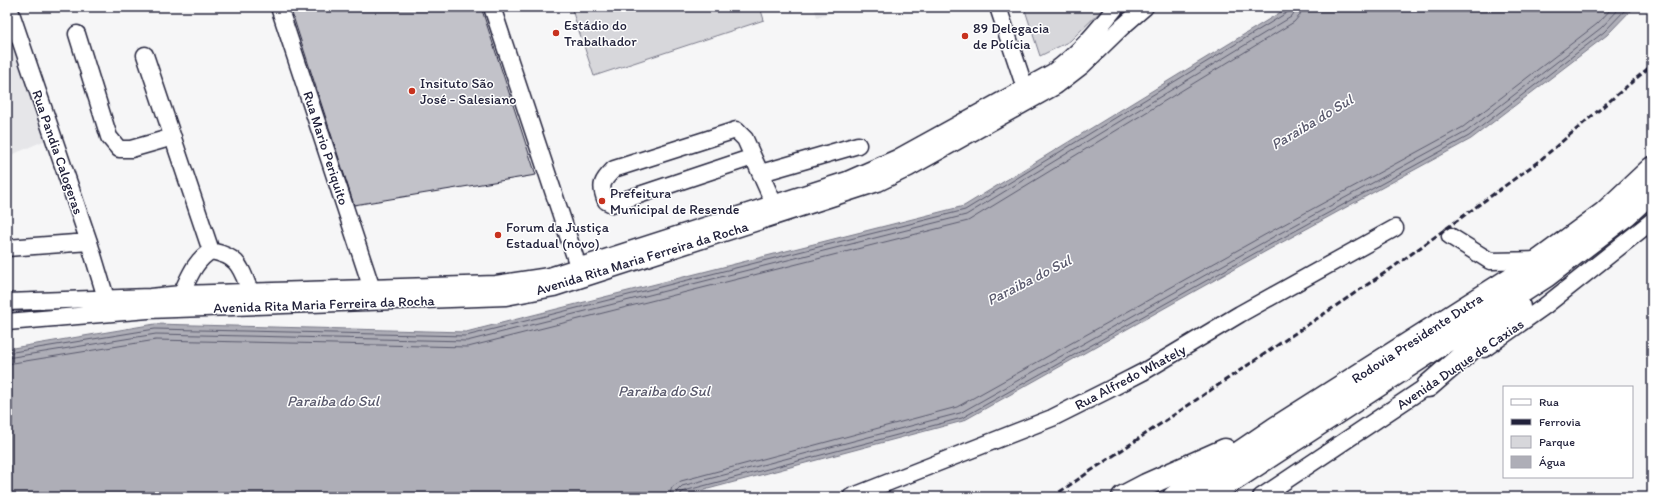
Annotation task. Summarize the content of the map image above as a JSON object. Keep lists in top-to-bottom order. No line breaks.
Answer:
{"streets":{"highway":["Rodovia Presidente Dutra"],"street":["Rua Mario Periquito","Rua Pandia Calogeras","Avenida Rita Maria Ferreira da Rocha","Avenida Duque de Caxias","Rua Alfredo Whately"]},"crossings":[["Rua Mario Periquito","Avenida Rita Maria Ferreira da Rocha"],["Rua Pandia Calogeras","Avenida Rita Maria Ferreira da Rocha"]],"water":["Paraiba do Sul"],"places":["Estádio do Trabalhador","89 Delegacia de Polícia","Insituto São José - Salesiano","Prefeitura Municipal de Resende","Forum da Justiça Estadual (novo)"],"legend":["Rua","Ferrovia","Parque","Água"]}
